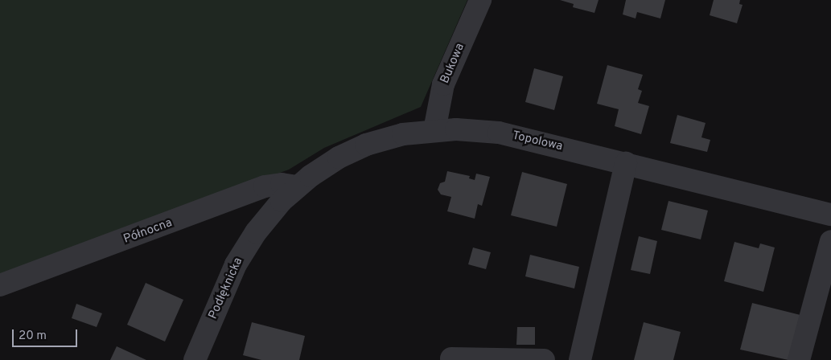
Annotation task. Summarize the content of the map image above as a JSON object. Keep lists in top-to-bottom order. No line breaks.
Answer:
{"streets":{"street":["Bukowa","Topolowa","Północna","Podłęknicka"]},"crossings":[["Bukowa","Topolowa"],["Topolowa","Północna"],["Topolowa","Podłęknicka"]],"scale_bar":"20 m"}
